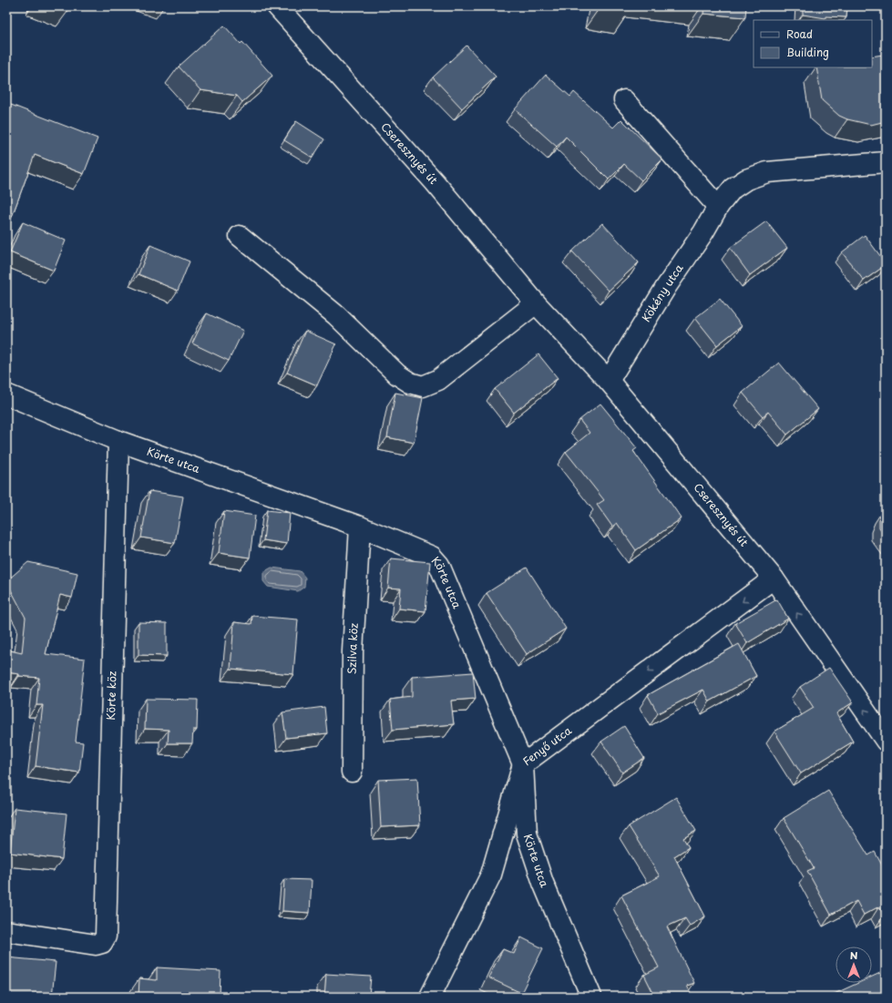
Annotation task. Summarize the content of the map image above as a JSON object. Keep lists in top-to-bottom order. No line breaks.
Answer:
{"streets":{"street":["Cseresznyés út","Kökény utca","Körte utca","Szilva köz","Körte köz","Fenyő utca"]},"crossings":[["Cseresznyés út","Kökény utca"],["Cseresznyés út","Fenyő utca"],["Körte utca","Szilva köz"],["Körte utca","Körte köz"],["Körte utca","Fenyő utca"]],"one_way":["Fenyő utca"],"legend":["Road","Building"],"north":"top"}
